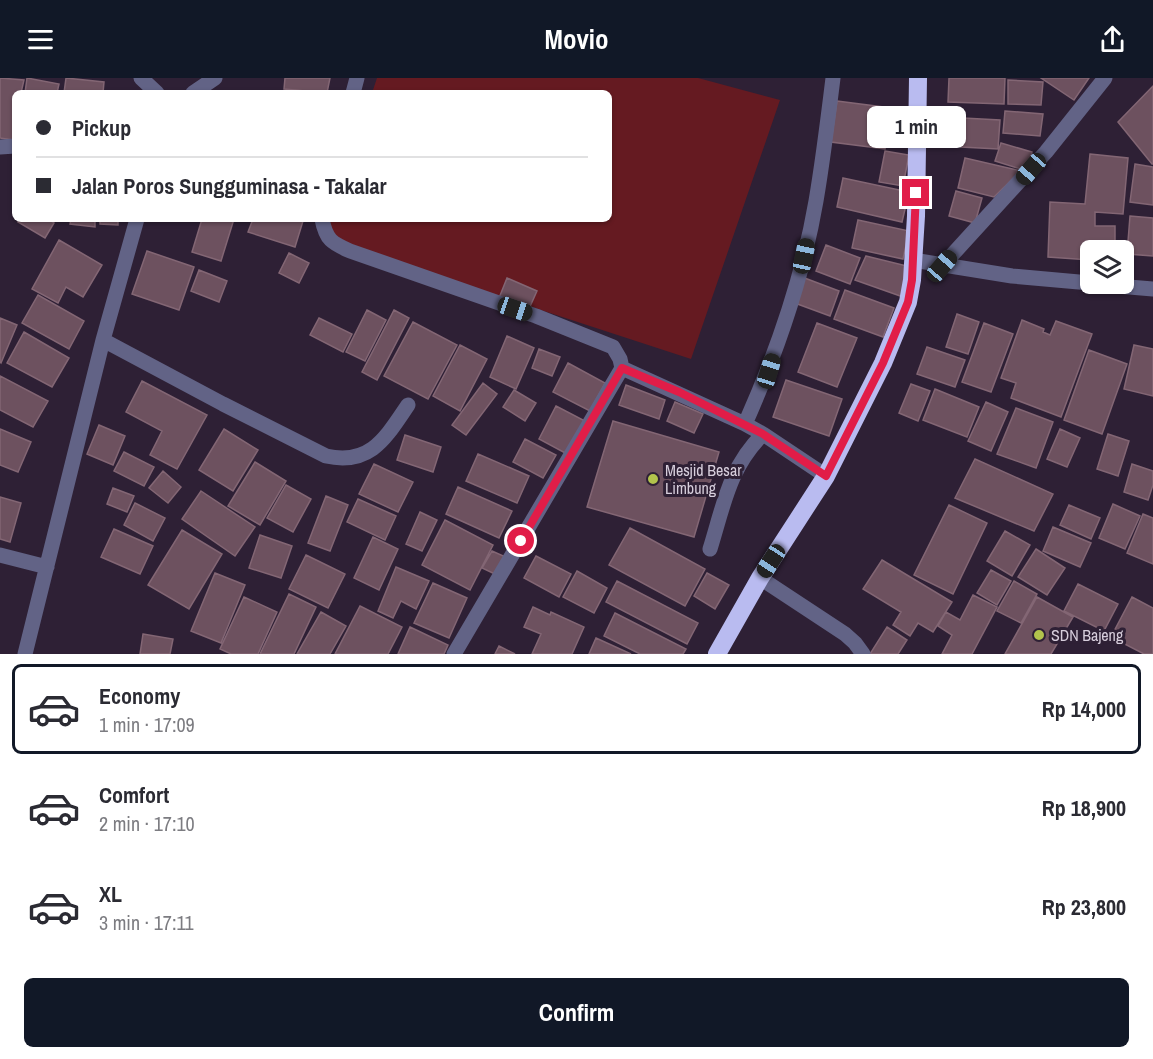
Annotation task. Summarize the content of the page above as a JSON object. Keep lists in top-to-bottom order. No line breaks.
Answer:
{"places":["Mesjid Besar Limbung","SDN Bajeng"],"page":{"header":"Movio","banner":["Pickup","Jalan Poros Sungguminasa - Takalar"],"bubble":"1 min","list":[{"name":"Economy","note":"1 min · 17:09","value":"Rp 14,000"},{"name":"Comfort","note":"2 min · 17:10","value":"Rp 18,900"},{"name":"XL","note":"3 min · 17:11","value":"Rp 23,800"}],"buttons":"Confirm"}}
